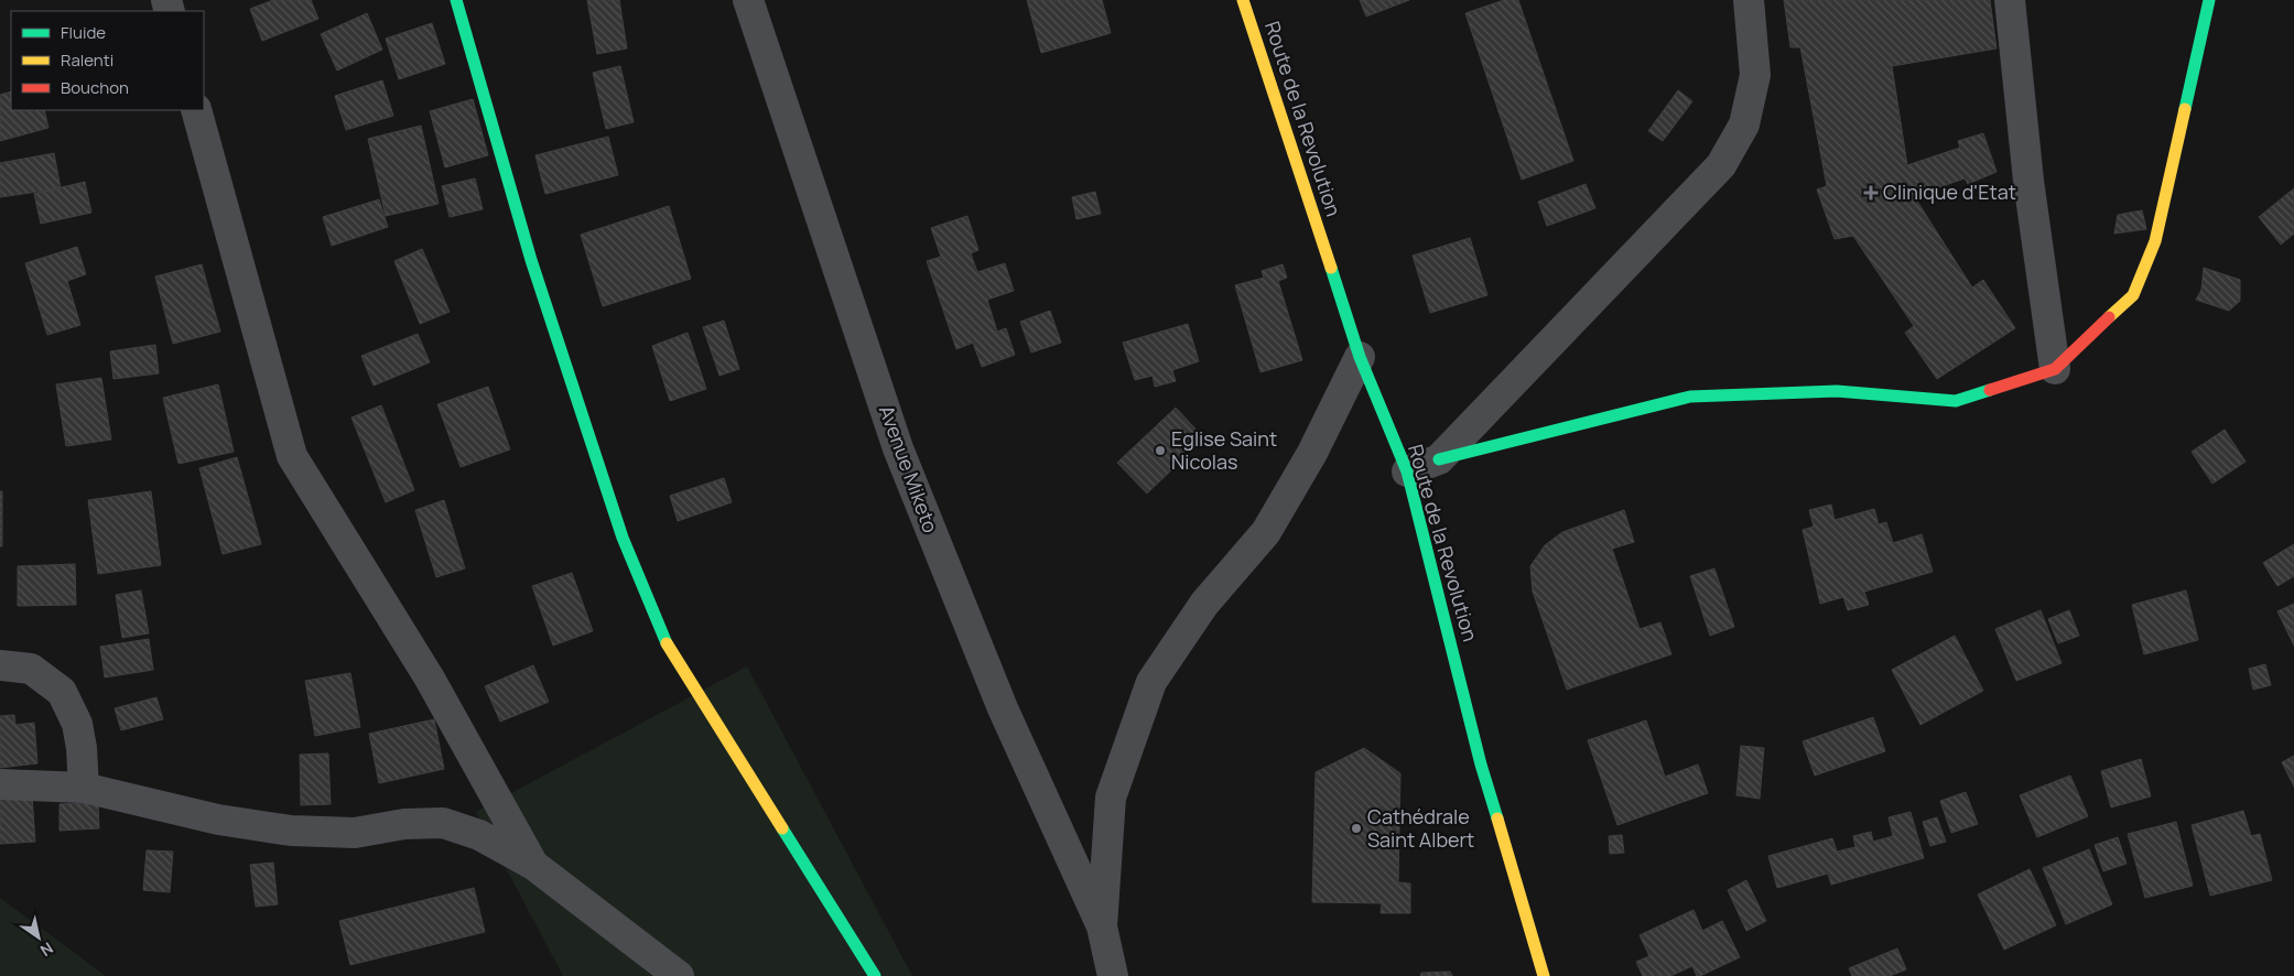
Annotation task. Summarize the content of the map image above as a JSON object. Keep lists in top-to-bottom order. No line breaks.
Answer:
{"streets":{"street":["Route de la Revolution","Avenue Miketo"]},"places":{"health":["Clinique d'Etat"],"other":["Eglise Saint Nicolas","Cathédrale Saint Albert"]},"legend":["Fluide","Ralenti","Bouchon"],"north":"bottom right"}
